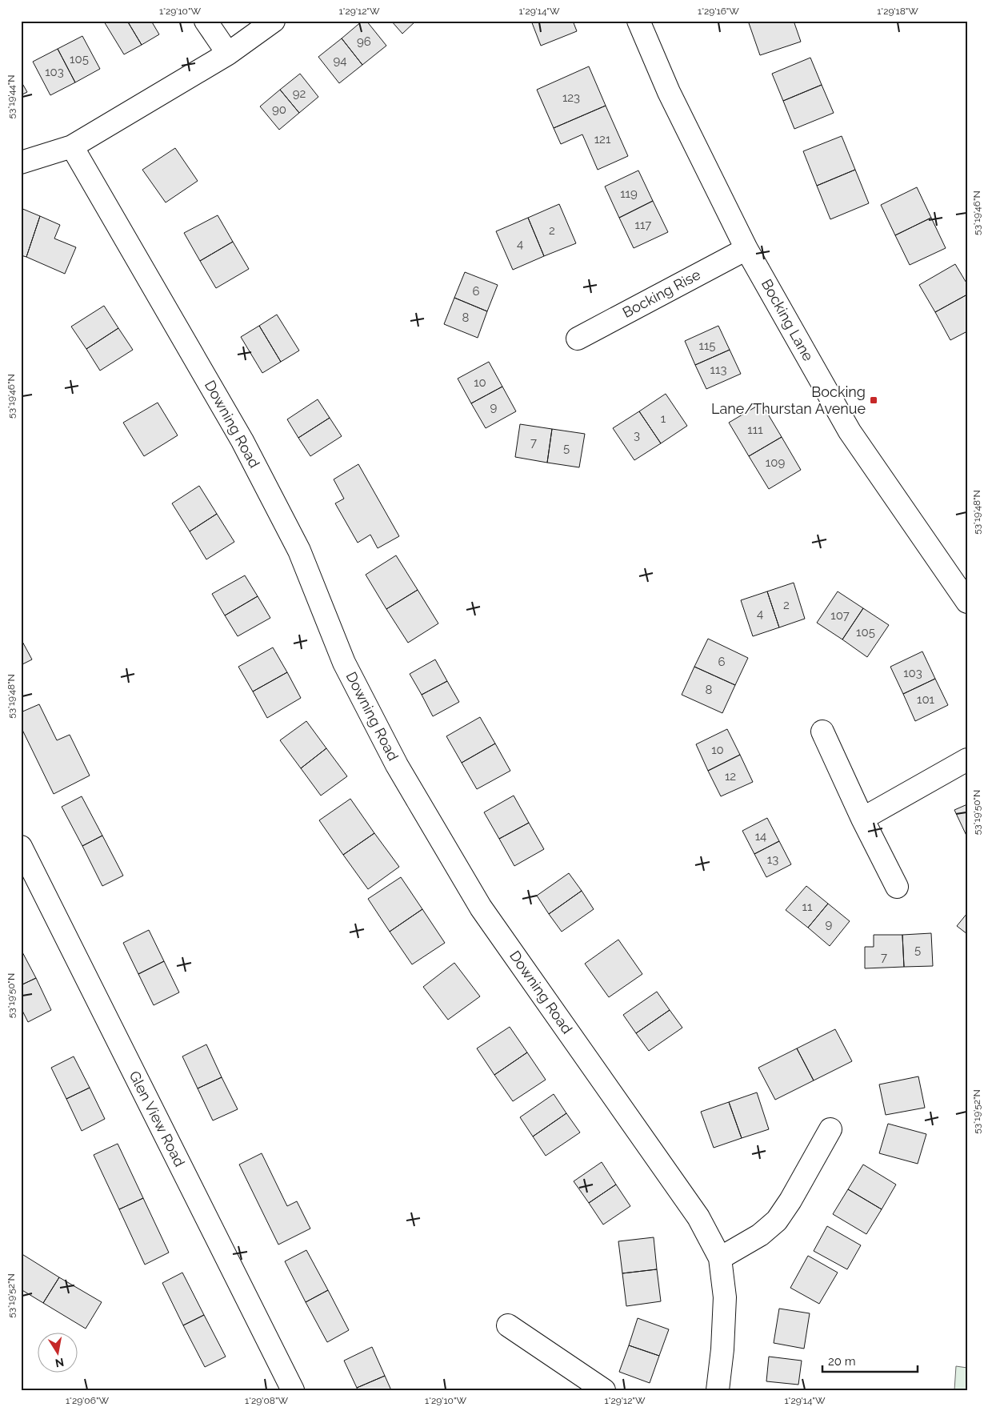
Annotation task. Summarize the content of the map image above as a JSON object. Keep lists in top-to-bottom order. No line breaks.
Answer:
{"streets":{"street":["Bocking Rise","Bocking Lane","Downing Road","Glen View Road"]},"crossings":[["Bocking Rise","Bocking Lane"]],"places":{"transit":["Bocking Lane/Thurstan Avenue"]},"house_numbers":["96","105","94","103","92","123","90","121","119","117","2","4","6","8","115","113","10","9","1","111","3","7","5","109","2","4","107","105","6","103","8","101","10","12","14","13","11","9","5","7"],"scale_bar":"20 m","north":"bottom","coordinates":["1°29'10\"W","1°29'12\"W","1°29'14\"W","1°29'16\"W","1°29'18\"W","53°19'44\"N","53°19'46\"N","53°19'48\"N","53°19'50\"N","53°19'52\"N","1°29'06\"W","1°29'08\"W"]}
